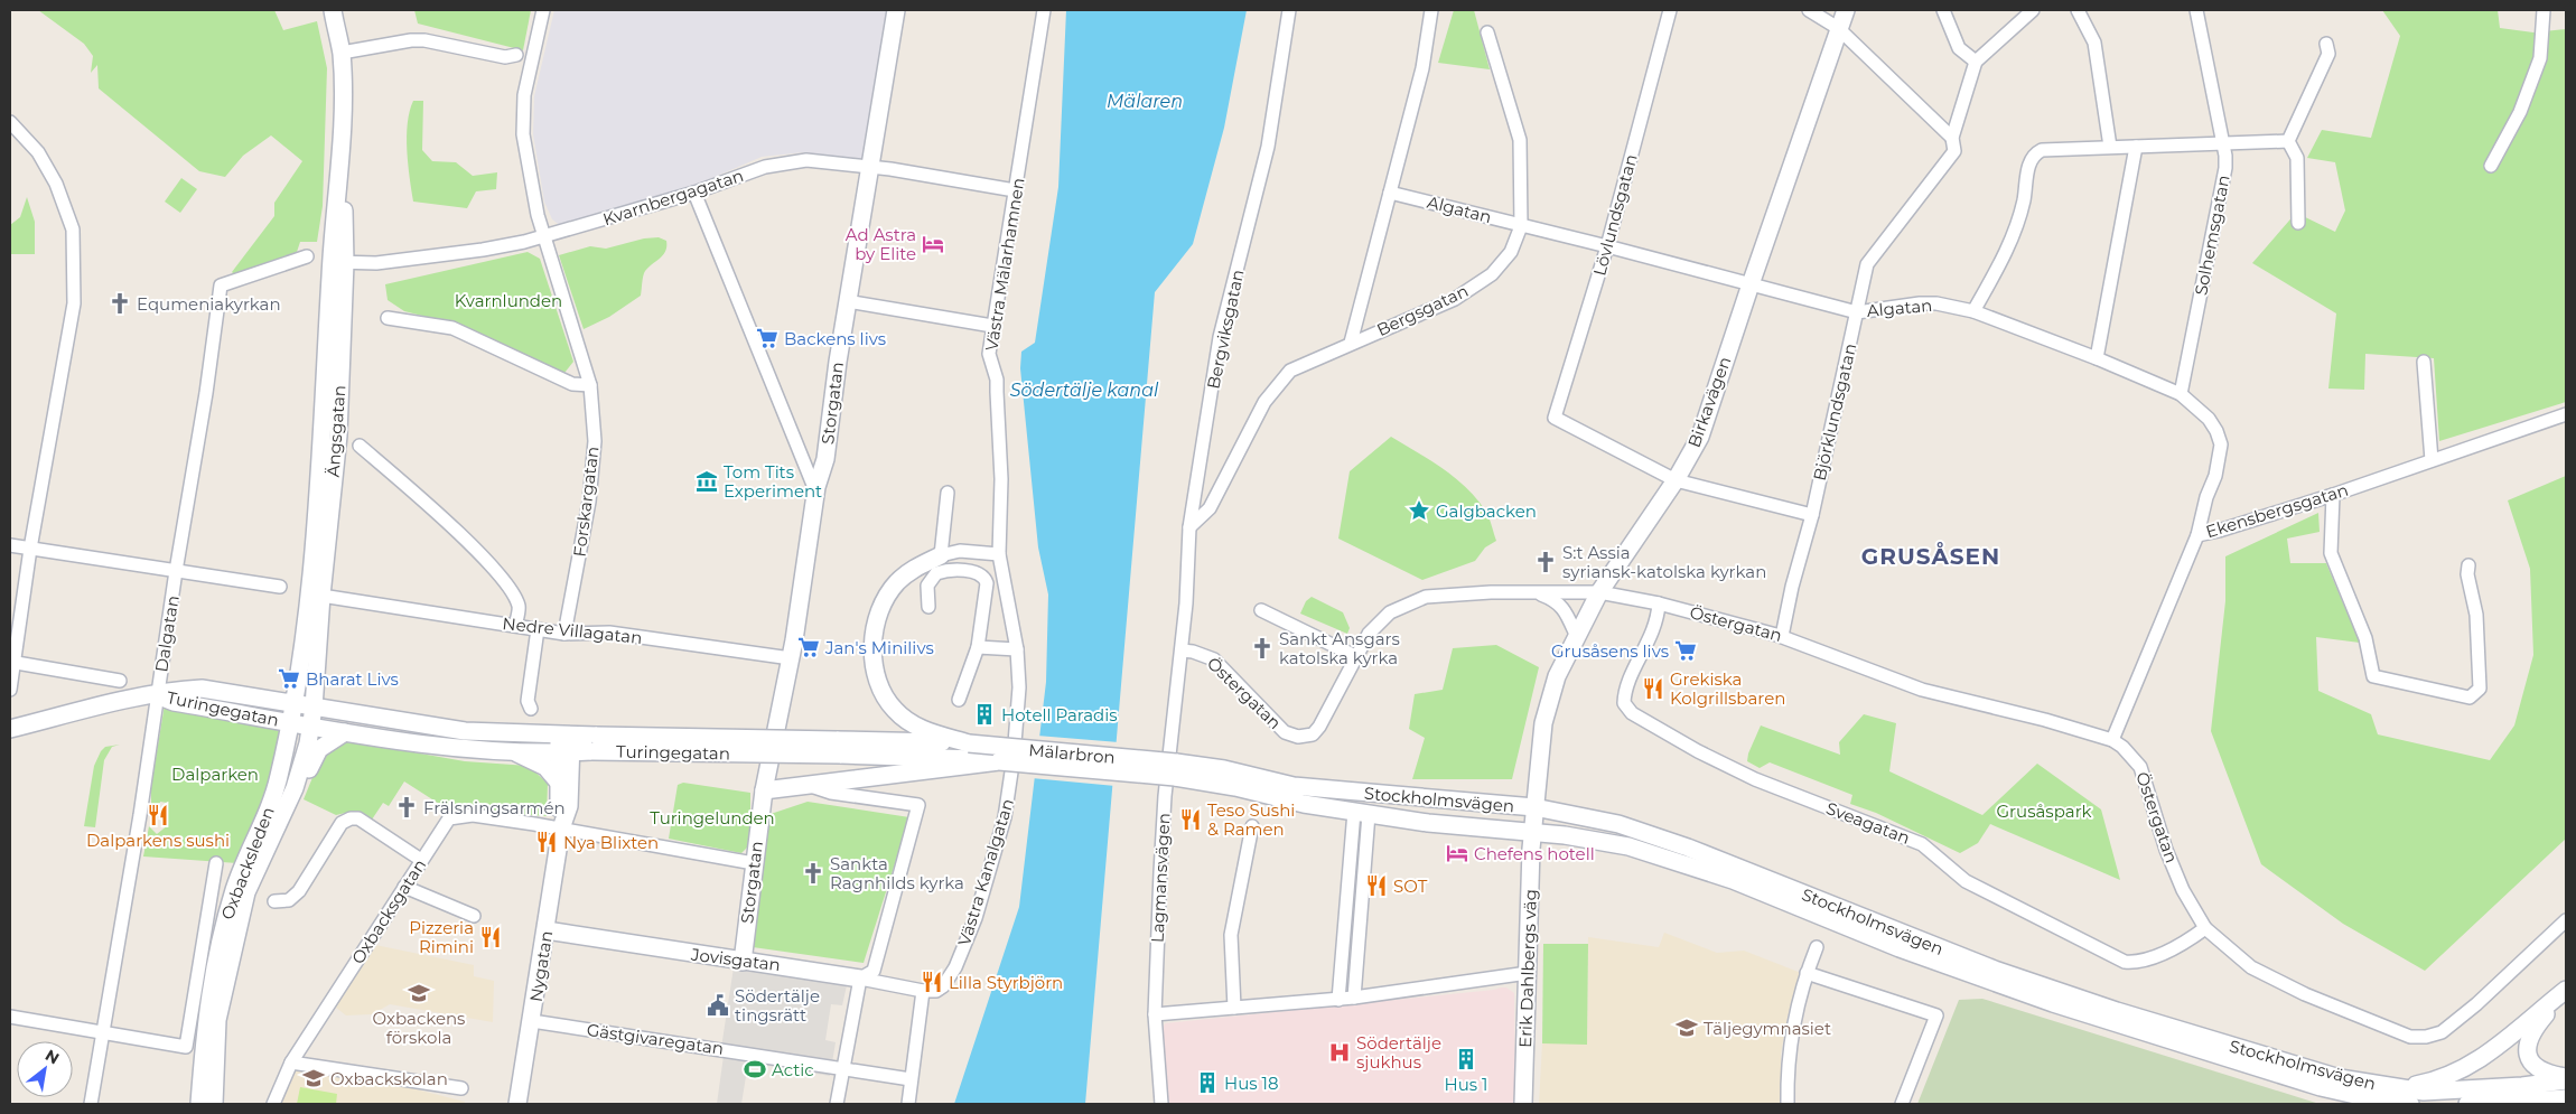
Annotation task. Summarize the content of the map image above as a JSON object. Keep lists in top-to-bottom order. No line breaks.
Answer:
{"streets":{"main road":["Birkavägen","Storgatan","Ängsgatan","Turingegatan","Mälarbron","Stockholmsvägen","Oxbacksleden","Jovisgatan","Nygatan","Erik Dahlbergs väg"],"street":["Kvarnbergagatan","Algatan","Lövlundsgatan","Solhemsgatan","Västra Mälarhamnen","Bergsgatan","Bergviksgatan","Björklundsgatan","Forskargatan","Ekensbergsgatan","Östergatan","Nedre Villagatan","Dalgatan","Sveagatan","Västra Kanalgatan","Lagmansvägen","Oxbacksgatan","Gästgivaregatan"]},"crossings":[["Kvarnbergagatan","Västra Mälarhamnen"],["Kvarnbergagatan","Storgatan"],["Kvarnbergagatan","Ängsgatan"],["Kvarnbergagatan","Forskargatan"],["Algatan","Lövlundsgatan"],["Algatan","Solhemsgatan"],["Algatan","Bergsgatan"],["Algatan","Birkavägen"],["Algatan","Björklundsgatan"],["Algatan","Ekensbergsgatan"],["Lövlundsgatan","Birkavägen"],["Västra Mälarhamnen","Västra Kanalgatan"],["Bergsgatan","Bergviksgatan"],["Bergviksgatan","Östergatan"],["Bergviksgatan","Lagmansvägen"],["Birkavägen","Östergatan"],["Birkavägen","Stockholmsvägen"],["Birkavägen","Erik Dahlbergs väg"],["Storgatan","Nedre Villagatan"],["Storgatan","Oxbacksgatan"],["Storgatan","Jovisgatan"],["Björklundsgatan","Östergatan"],["Ängsgatan","Nedre Villagatan"],["Ängsgatan","Turingegatan"],["Ängsgatan","Oxbacksleden"],["Forskargatan","Nedre Villagatan"],["Ekensbergsgatan","Östergatan"],["Östergatan","Sveagatan"],["Östergatan","Lagmansvägen"],["Dalgatan","Turingegatan"],["Turingegatan","Mälarbron"],["Turingegatan","Oxbacksleden"],["Turingegatan","Nygatan"],["Mälarbron","Stockholmsvägen"],["Stockholmsvägen","Erik Dahlbergs väg"],["Västra Kanalgatan","Jovisgatan"],["Oxbacksgatan","Nygatan"],["Jovisgatan","Nygatan"],["Nygatan","Gästgivaregatan"]],"districts":["GRUSÅSEN"],"water":["Mälaren","Södertälje kanal"],"parks":["Kvarnlunden","Dalparken","Grusåspark","Turingelunden"],"places":{"hotel":["Ad Astra by Elite","Chefens hotell"],"church":["Equmeniakyrkan","S:t Assia syriansk-katolska kyrkan","Sankt Ansgars katolska kyrka","Frälsningsarmén","Sankta Ragnhilds kyrka"],"supermarket":["Backens livs","Jan's Minilivs","Grusåsens livs","Bharat Livs"],"museum":["Tom Tits Experiment"],"place":["Galgbacken"],"restaurant":["Grekiska Kolgrillsbaren","Dalparkens sushi","Teso Sushi & Ramen","Nya Blixten","SOT","Pizzeria Rimini","Lilla Styrbjörn"],"building":["Hotell Paradis","Hus 1","Hus 18"],"school or university":["Oxbackens förskola","Täljegymnasiet","Oxbackskolan"],"public building":["Södertälje tingsrätt"],"hospital":["Södertälje sjukhus"],"sports":["Actic"]},"north":"top right"}
